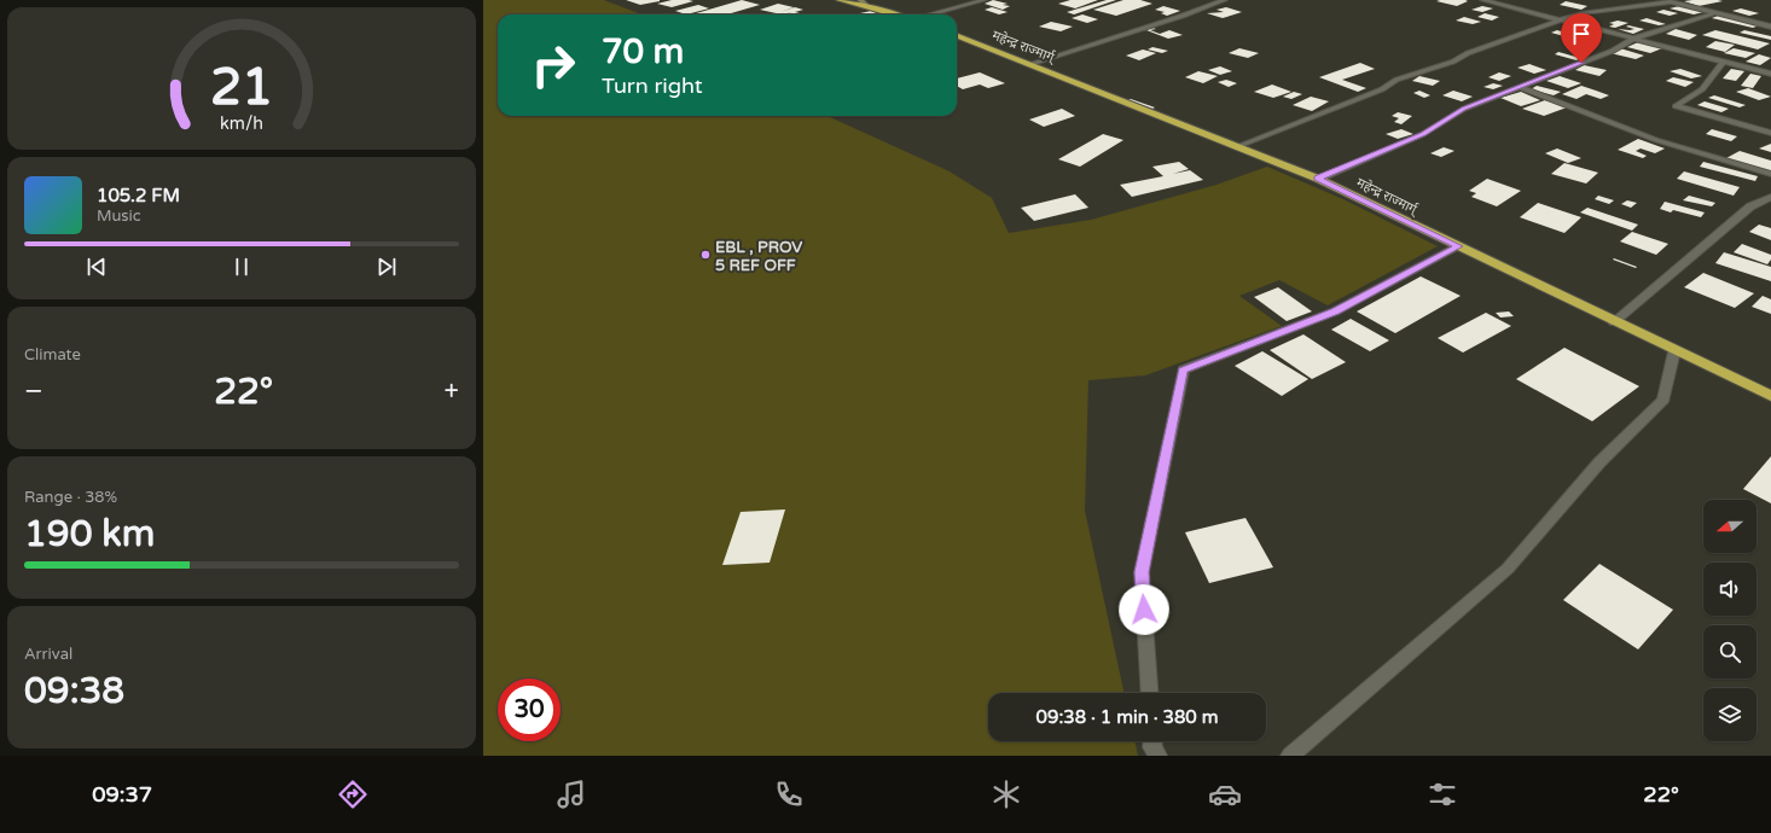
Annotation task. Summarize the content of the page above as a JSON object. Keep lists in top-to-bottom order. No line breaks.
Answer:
{"streets":{"highway":["महेन्द्र राज्मार्ग्"]},"places":["EBL , PROV 5 REF OFF"],"north":"left","page":{"turn":["70 m","Turn right"],"song":["105.2 FM","Music"],"tile":["Climate",["Range · 38%","190 km"],["Arrival","09:38"]],"heat":["−","22°","+"],"limit":"30","trip":"09:38 · 1 min · 380 m","tabs":["09:37","22°"],"gauge":["21","km/h"]}}
